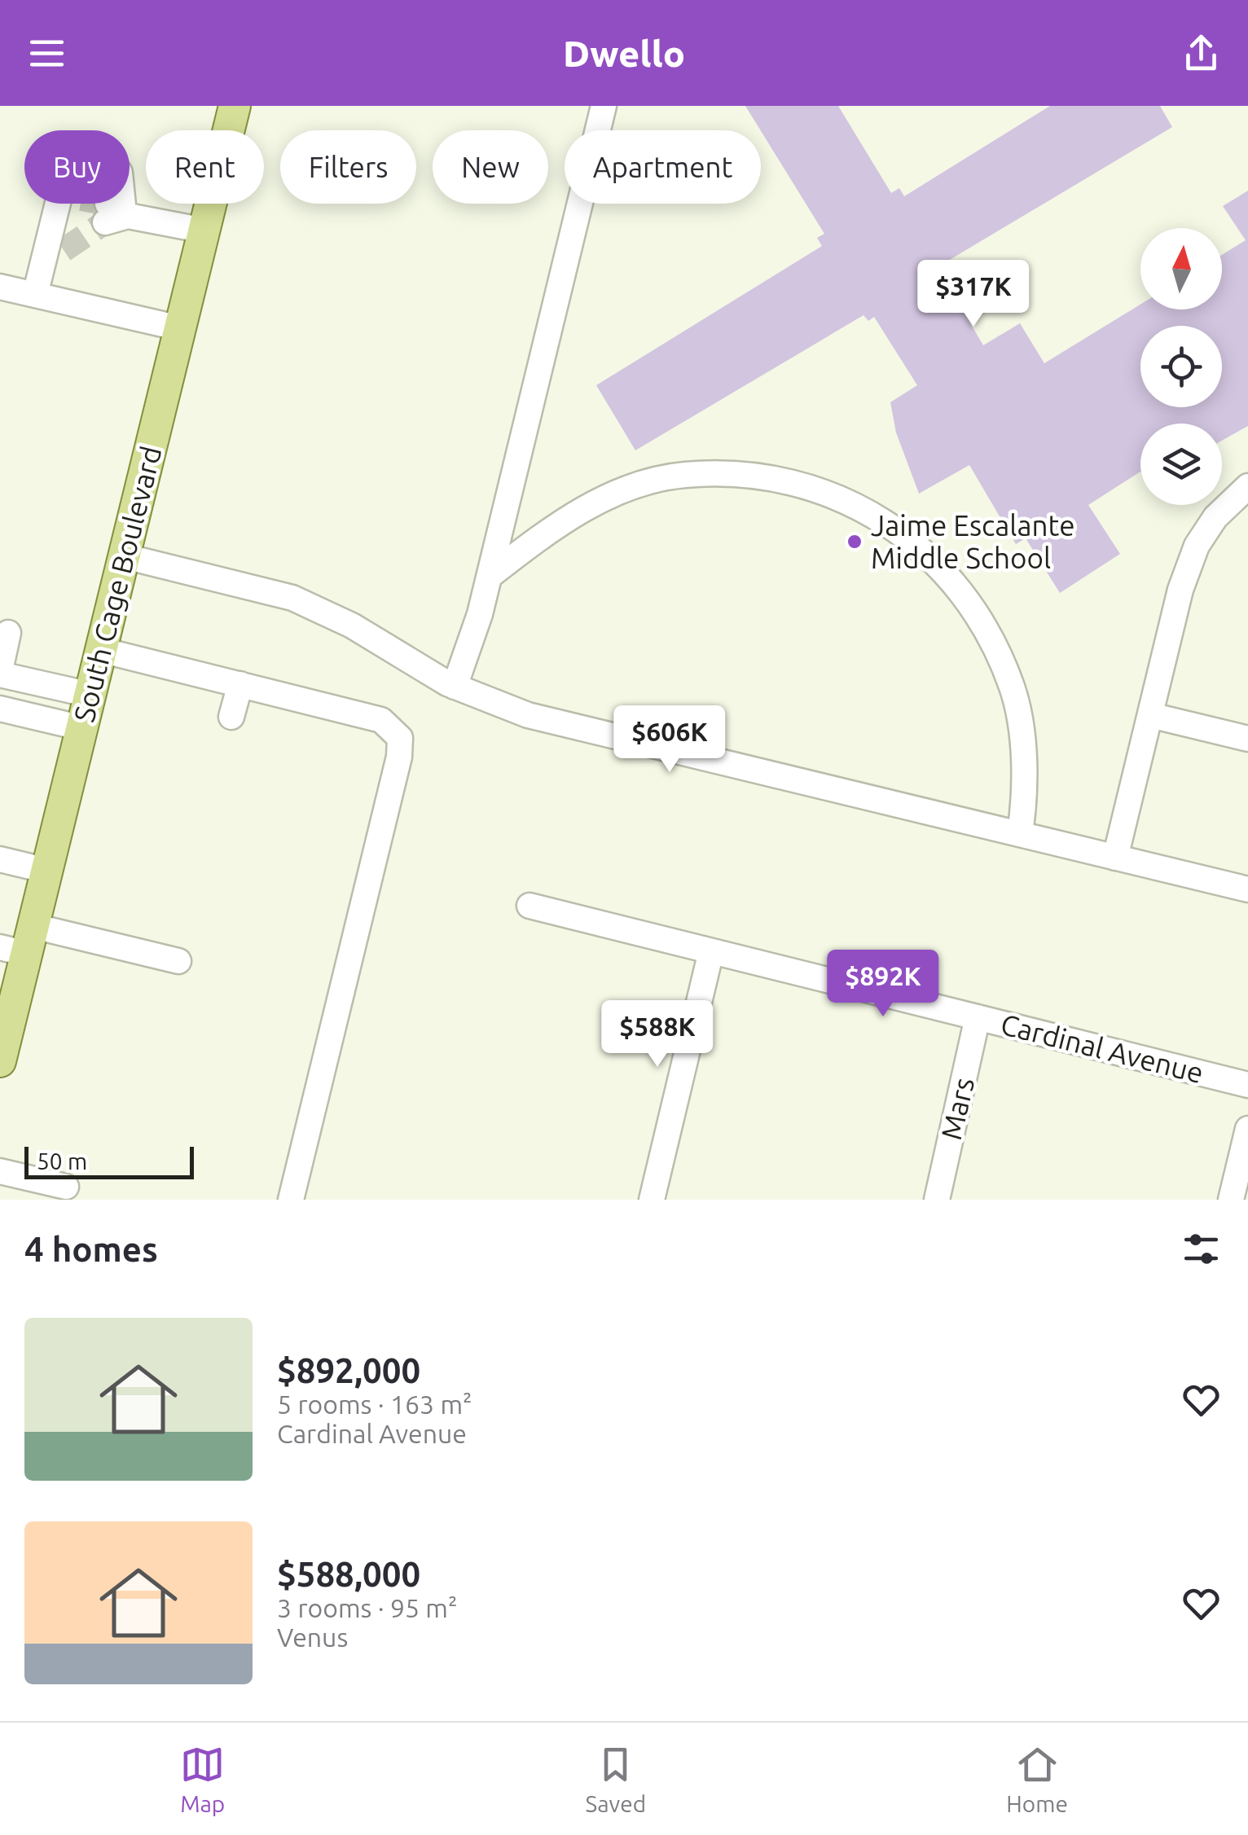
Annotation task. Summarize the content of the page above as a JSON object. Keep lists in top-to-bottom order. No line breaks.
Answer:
{"streets":{"main road":["South Cage Boulevard"],"street":["Cardinal Avenue","Mars"]},"crossings":[["Cardinal Avenue","Mars"]],"places":["Jaime Escalante Middle School"],"scale_bar":"50 m","north":"top","page":{"header":"Dwello","chip":["Buy","Rent","Filters","New","Apartment"],"price":["$317K","$606K","$892K","$588K"],"scale":"50 m","heading":"4 homes","list":[{"name":"$892,000","note":"5 rooms · 163 m² · Cardinal Avenue"},{"name":"$588,000","note":"3 rooms · 95 m² · Venus"}],"tabs":["Map","Saved","Home"]}}
